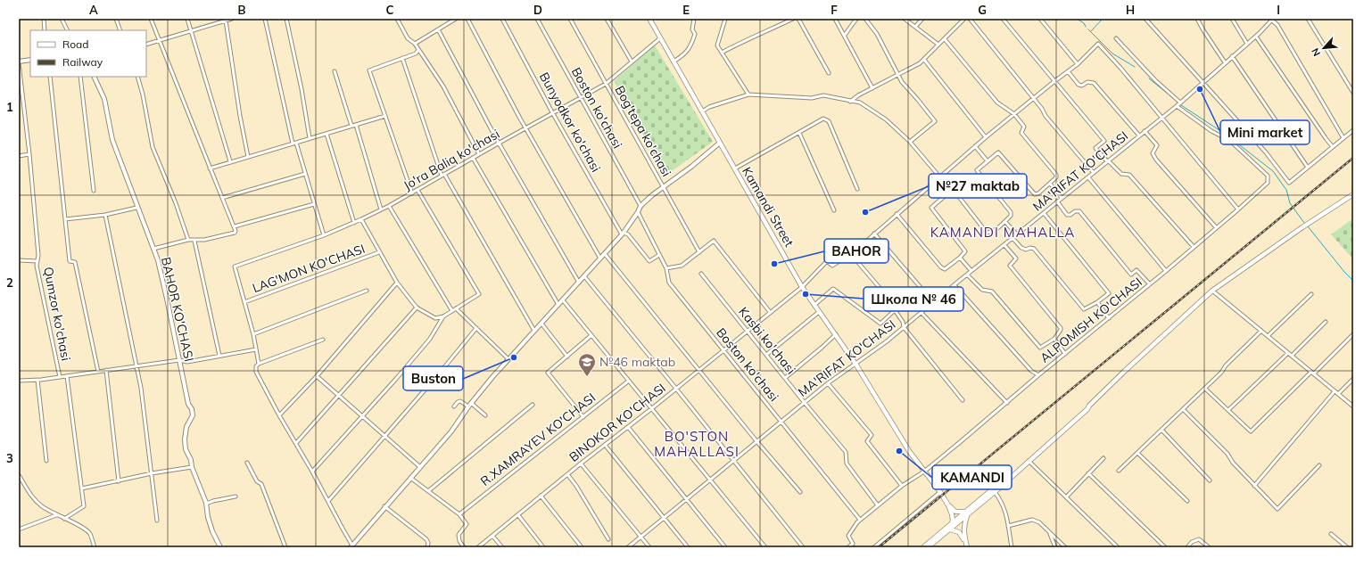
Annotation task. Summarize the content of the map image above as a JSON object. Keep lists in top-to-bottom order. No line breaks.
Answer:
{"streets":{"main road":["Kamandi Street"],"street":["Boston ko'chasi","Bunyodkor ko'chasi","Bog'tepa ko'chasi","Jo'ra Baliq ko'chasi","MA'RIFAT KO'CHASI","LAG'MON KO'CHASI","BAHOR KO'CHASI","Qumzor ko'chasi","ALPOMISH KO'CHASI","Kasbi ko'chasi","BINOKOR KO'CHASI","R.XAMRAYEV KO'CHASI"]},"crossings":[["Boston ko'chasi","Bunyodkor ko'chasi"],["Boston ko'chasi","Jo'ra Baliq ko'chasi"],["Boston ko'chasi","MA'RIFAT KO'CHASI"],["Boston ko'chasi","ALPOMISH KO'CHASI"],["Boston ko'chasi","BINOKOR KO'CHASI"],["Bunyodkor ko'chasi","Jo'ra Baliq ko'chasi"],["Bog'tepa ko'chasi","Jo'ra Baliq ko'chasi"],["Jo'ra Baliq ko'chasi","Kamandi Street"],["Jo'ra Baliq ko'chasi","LAG'MON KO'CHASI"],["MA'RIFAT KO'CHASI","Kamandi Street"],["MA'RIFAT KO'CHASI","ALPOMISH KO'CHASI"],["MA'RIFAT KO'CHASI","Kasbi ko'chasi"],["Kamandi Street","ALPOMISH KO'CHASI"],["Kamandi Street","BINOKOR KO'CHASI"],["ALPOMISH KO'CHASI","Kasbi ko'chasi"],["Kasbi ko'chasi","BINOKOR KO'CHASI"]],"districts":["KAMANDI MAHALLA","BO'STON MAHALLASI"],"places":{"other":["Mini market","№27 maktab","BAHOR","Школа № 46","Buston","KAMANDI"],"school or university":["№46 maktab"]},"legend":["Road","Railway"],"north":"bottom left","grid":{"columns":["A","B","C","D","E","F","G","H","I"],"rows":["1","2","3"]}}
